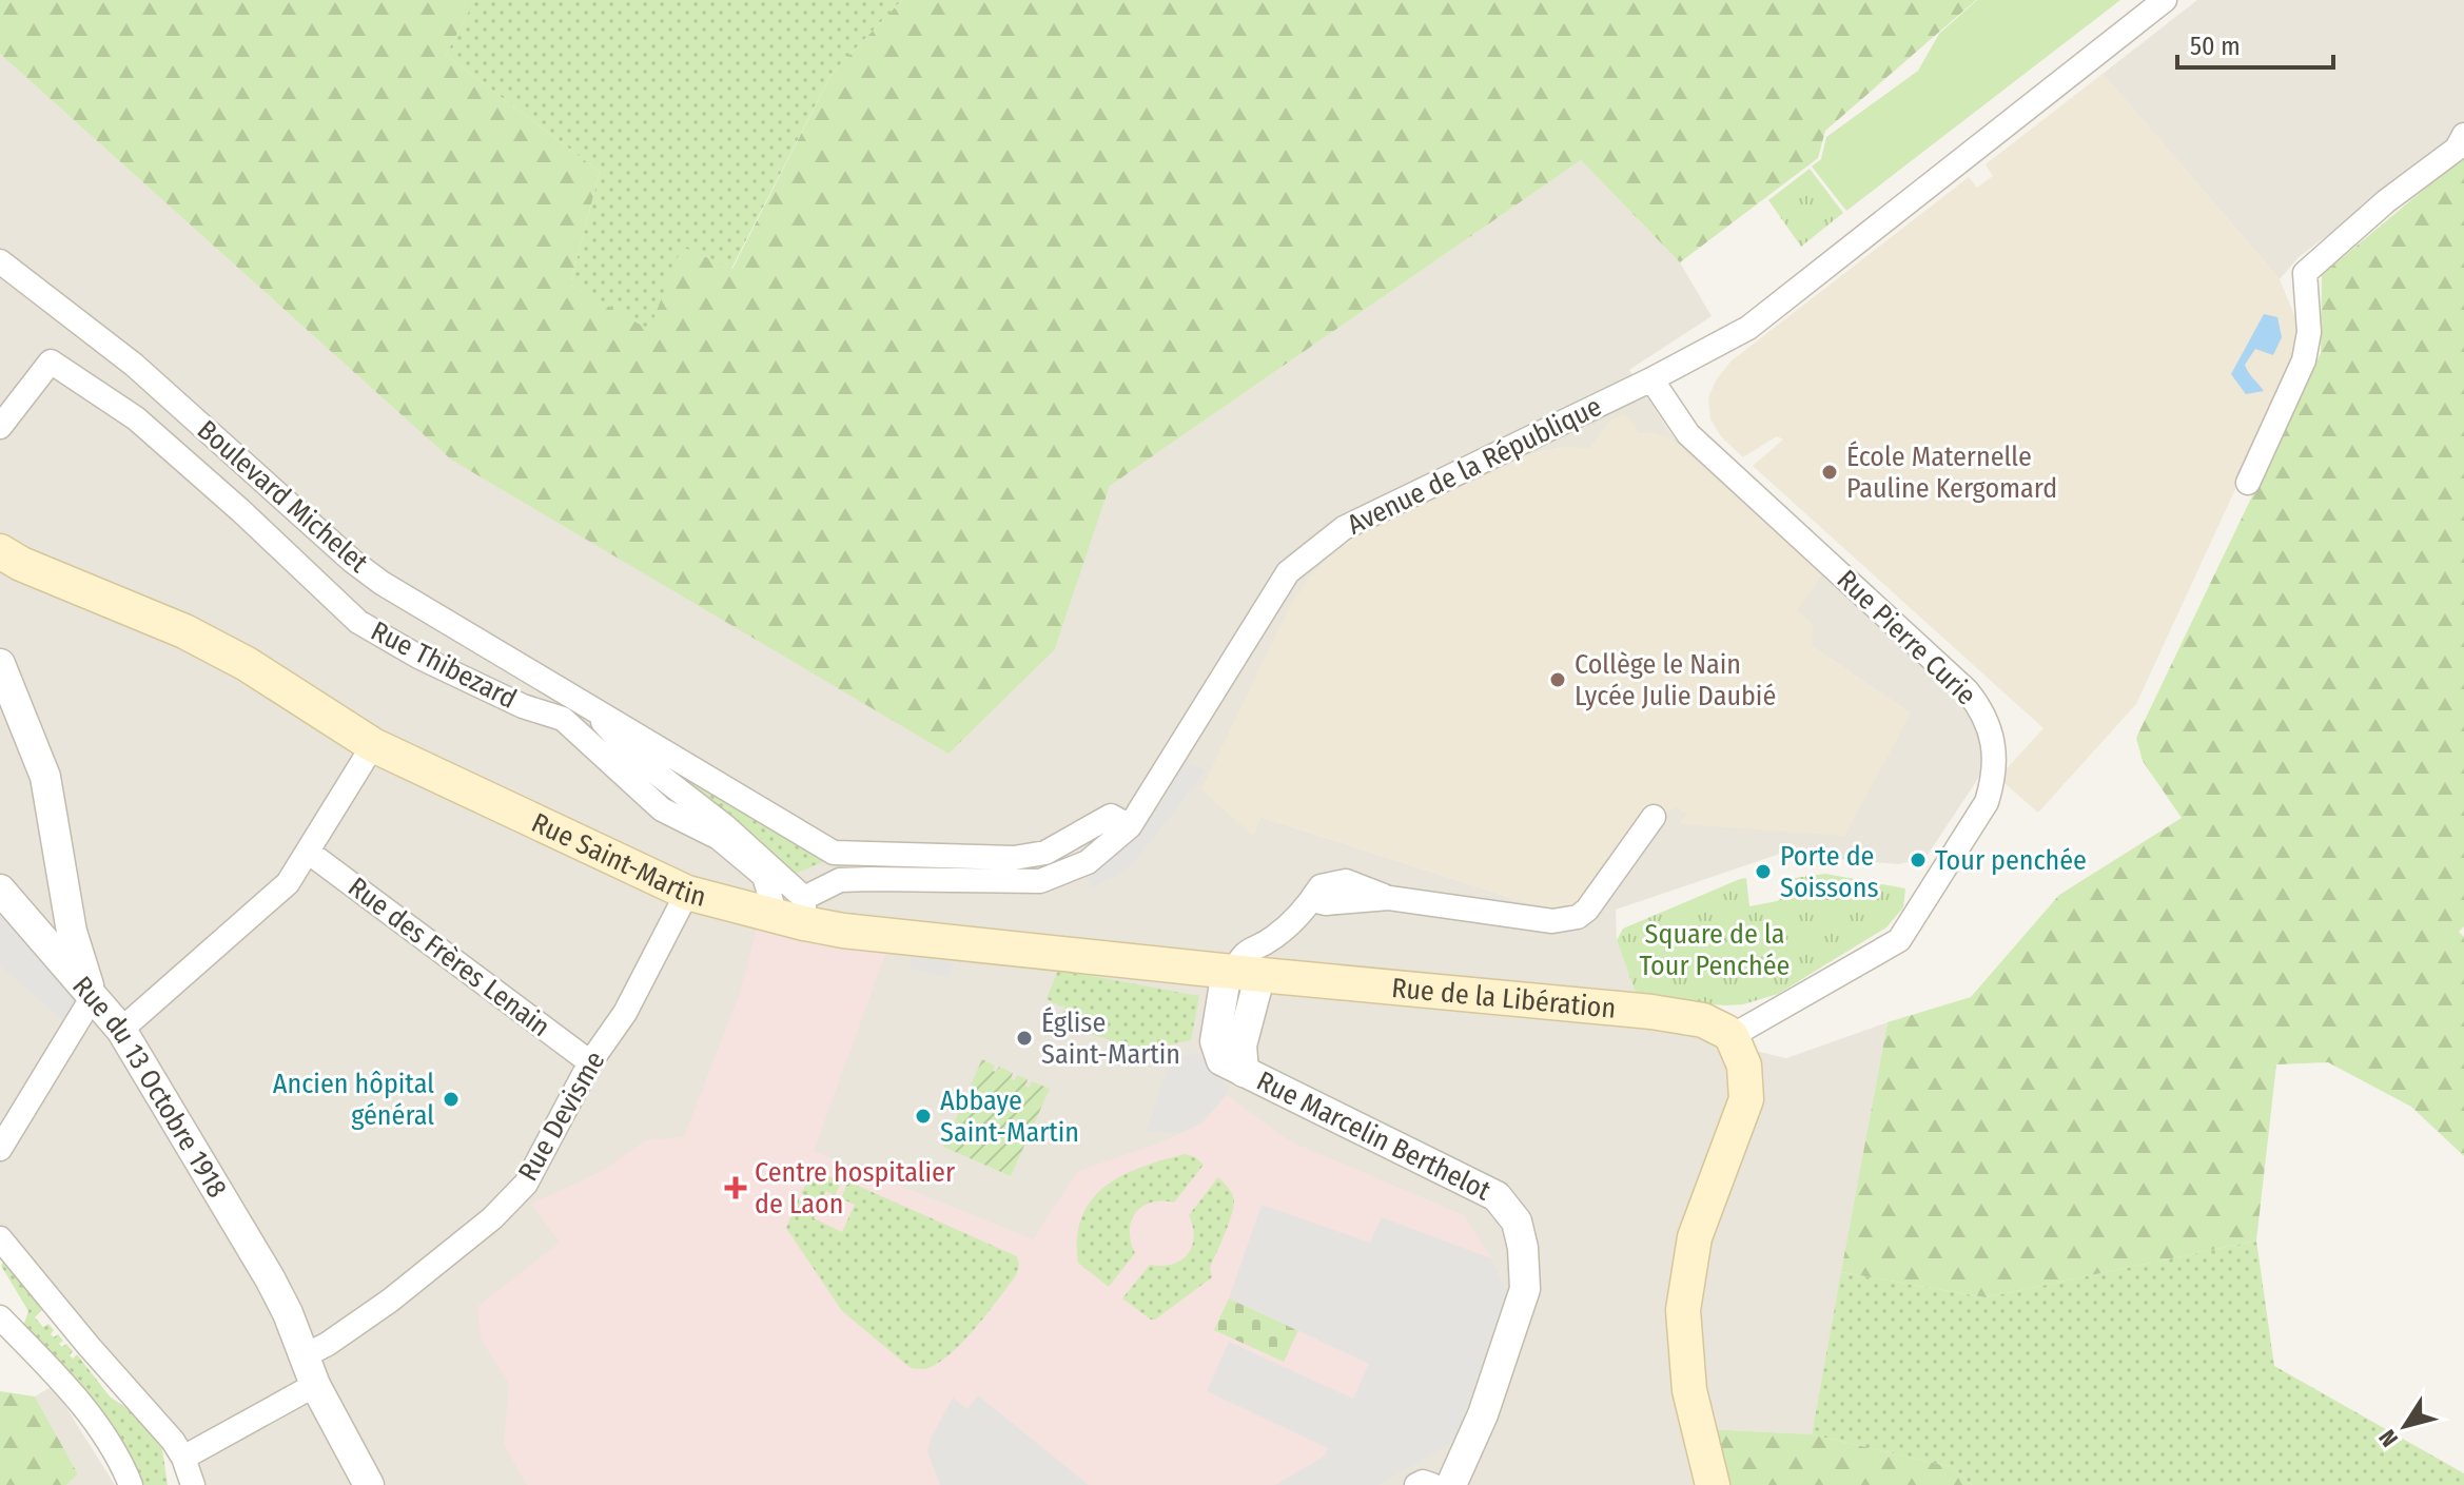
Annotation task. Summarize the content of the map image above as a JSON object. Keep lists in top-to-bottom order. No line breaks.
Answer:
{"streets":{"main road":["Rue Saint-Martin","Rue de la Libération"],"street":["Avenue de la République","Boulevard Michelet","Rue Pierre Curie","Rue Thibezard","Rue des Frères Lenain","Rue du 13 Octobre 1918","Rue Devisme","Rue Marcelin Berthelot"]},"crossings":[["Avenue de la République","Boulevard Michelet"],["Avenue de la République","Rue Pierre Curie"],["Avenue de la République","Rue Thibezard"],["Avenue de la République","Rue Saint-Martin"],["Boulevard Michelet","Rue Thibezard"],["Boulevard Michelet","Rue Saint-Martin"],["Rue Pierre Curie","Rue de la Libération"],["Rue Thibezard","Rue Saint-Martin"],["Rue Saint-Martin","Rue de la Libération"],["Rue Saint-Martin","Rue Devisme"],["Rue Saint-Martin","Rue Marcelin Berthelot"],["Rue des Frères Lenain","Rue Devisme"],["Rue de la Libération","Rue Marcelin Berthelot"],["Rue du 13 Octobre 1918","Rue Devisme"]],"parks":["Square de la Tour Penchée"],"places":{"other":["École Maternelle Pauline Kergomard","Collège le Nain Lycée Julie Daubié","Tour penchée","Porte de Soissons","Église Saint-Martin","Ancien hôpital général","Abbaye Saint-Martin"],"health":["Centre hospitalier de Laon"]},"scale_bar":"50 m","north":"bottom left"}
